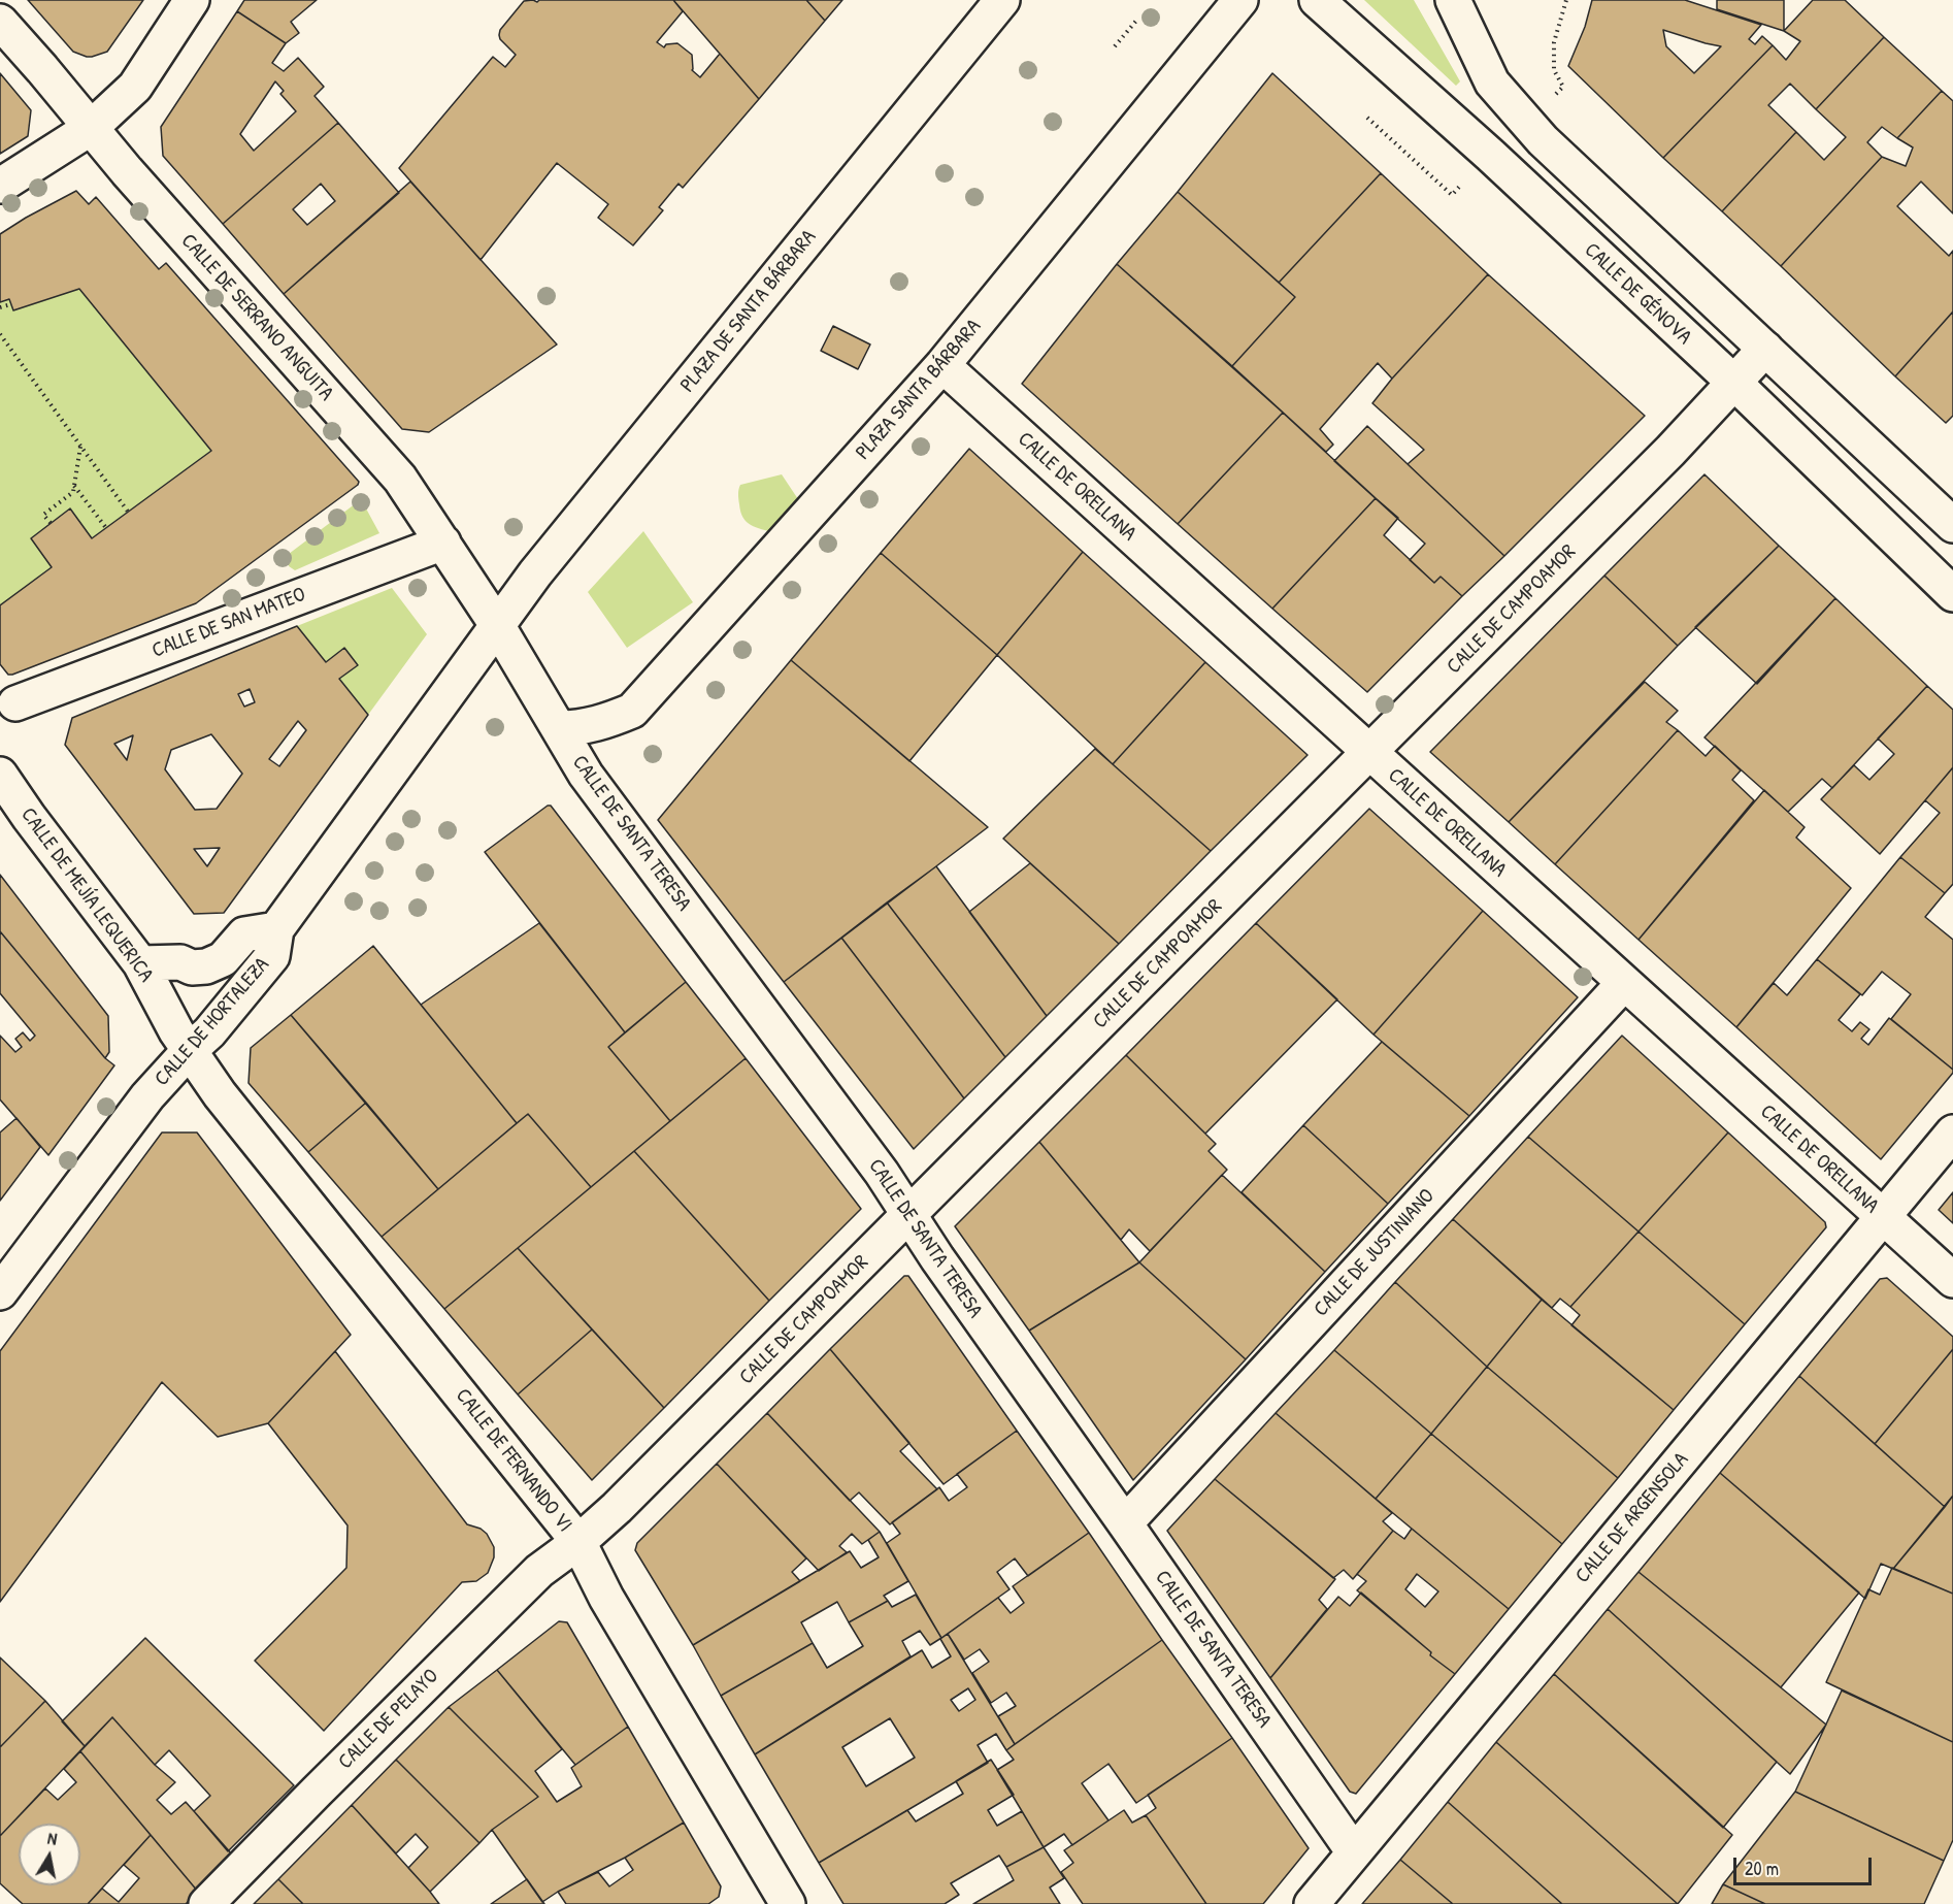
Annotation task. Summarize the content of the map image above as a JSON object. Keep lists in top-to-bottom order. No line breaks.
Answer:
{"streets":{"street":["CALLE DE GÉNOVA","PLAZA DE SANTA BÁRBARA","CALLE DE SERRANO ANGUITA","PLAZA SANTA BÁRBARA","CALLE DE ORELLANA","CALLE DE CAMPOAMOR","CALLE DE SAN MATEO","CALLE DE SANTA TERESA","CALLE DE MEJÍA LEQUERICA","CALLE DE HORTALEZA","CALLE DE JUSTINIANO","CALLE DE FERNANDO VI","CALLE DE ARGENSOLA","CALLE DE PELAYO"]},"crossings":[["CALLE DE GÉNOVA","CALLE DE CAMPOAMOR"],["PLAZA DE SANTA BÁRBARA","CALLE DE SERRANO ANGUITA"],["PLAZA DE SANTA BÁRBARA","CALLE DE SANTA TERESA"],["PLAZA DE SANTA BÁRBARA","CALLE DE HORTALEZA"],["CALLE DE SERRANO ANGUITA","CALLE DE SAN MATEO"],["CALLE DE SERRANO ANGUITA","CALLE DE SANTA TERESA"],["CALLE DE SERRANO ANGUITA","CALLE DE HORTALEZA"],["PLAZA SANTA BÁRBARA","CALLE DE ORELLANA"],["PLAZA SANTA BÁRBARA","CALLE DE SANTA TERESA"],["CALLE DE ORELLANA","CALLE DE CAMPOAMOR"],["CALLE DE ORELLANA","CALLE DE JUSTINIANO"],["CALLE DE ORELLANA","CALLE DE ARGENSOLA"],["CALLE DE CAMPOAMOR","CALLE DE SANTA TERESA"],["CALLE DE CAMPOAMOR","CALLE DE FERNANDO VI"],["CALLE DE CAMPOAMOR","CALLE DE PELAYO"],["CALLE DE SANTA TERESA","CALLE DE HORTALEZA"],["CALLE DE SANTA TERESA","CALLE DE JUSTINIANO"],["CALLE DE SANTA TERESA","CALLE DE ARGENSOLA"],["CALLE DE MEJÍA LEQUERICA","CALLE DE HORTALEZA"],["CALLE DE MEJÍA LEQUERICA","CALLE DE FERNANDO VI"],["CALLE DE HORTALEZA","CALLE DE FERNANDO VI"],["CALLE DE FERNANDO VI","CALLE DE PELAYO"]],"scale_bar":"20 m","north":"top"}
